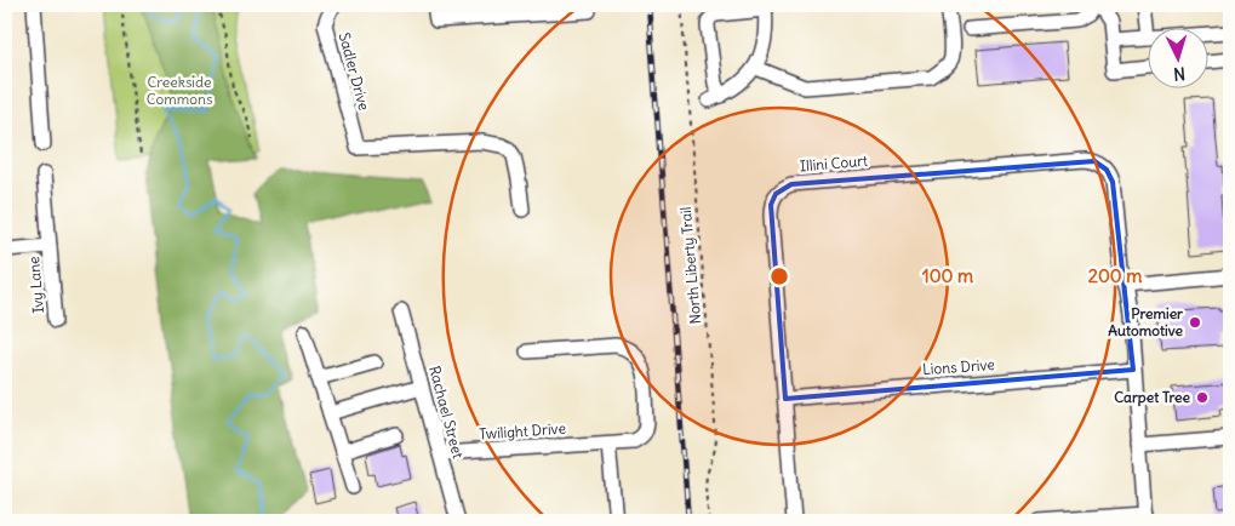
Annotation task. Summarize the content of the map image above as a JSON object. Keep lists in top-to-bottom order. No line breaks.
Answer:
{"streets":{"street":["Sadler Drive","Illini Court","Ivy Lane","Lions Drive","Rachael Street","Twilight Drive"],"path":["North Liberty Trail"]},"crossings":[["Illini Court","Lions Drive"],["Rachael Street","Twilight Drive"]],"parks":["Creekside Commons"],"places":["Premier Automotive","Carpet Tree"],"north":"bottom","rings":["100 m","200 m"]}
